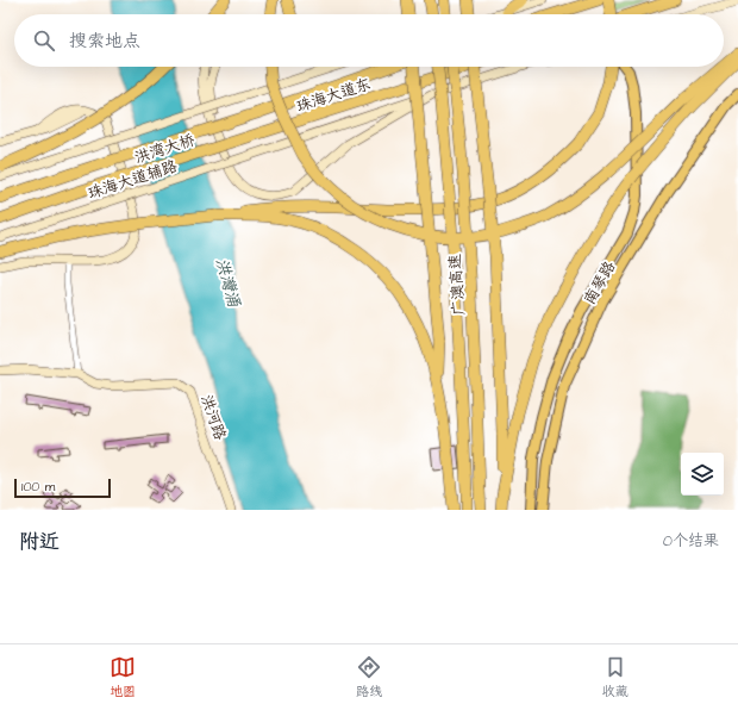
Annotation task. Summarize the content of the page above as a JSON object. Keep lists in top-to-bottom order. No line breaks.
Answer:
{"streets":{"highway":["珠海大道东","洪湾大桥","广澳高速"],"main road":["珠海大道辅路","南琴路","洪河路"]},"crossings":[["珠海大道东","洪湾大桥"]],"water":["洪灣涌"],"scale_bar":"100 m","page":{"search":"搜索地点","scale":"100 m","heading":["附近","0个结果"],"nav":["地图","路线","收藏"]}}
